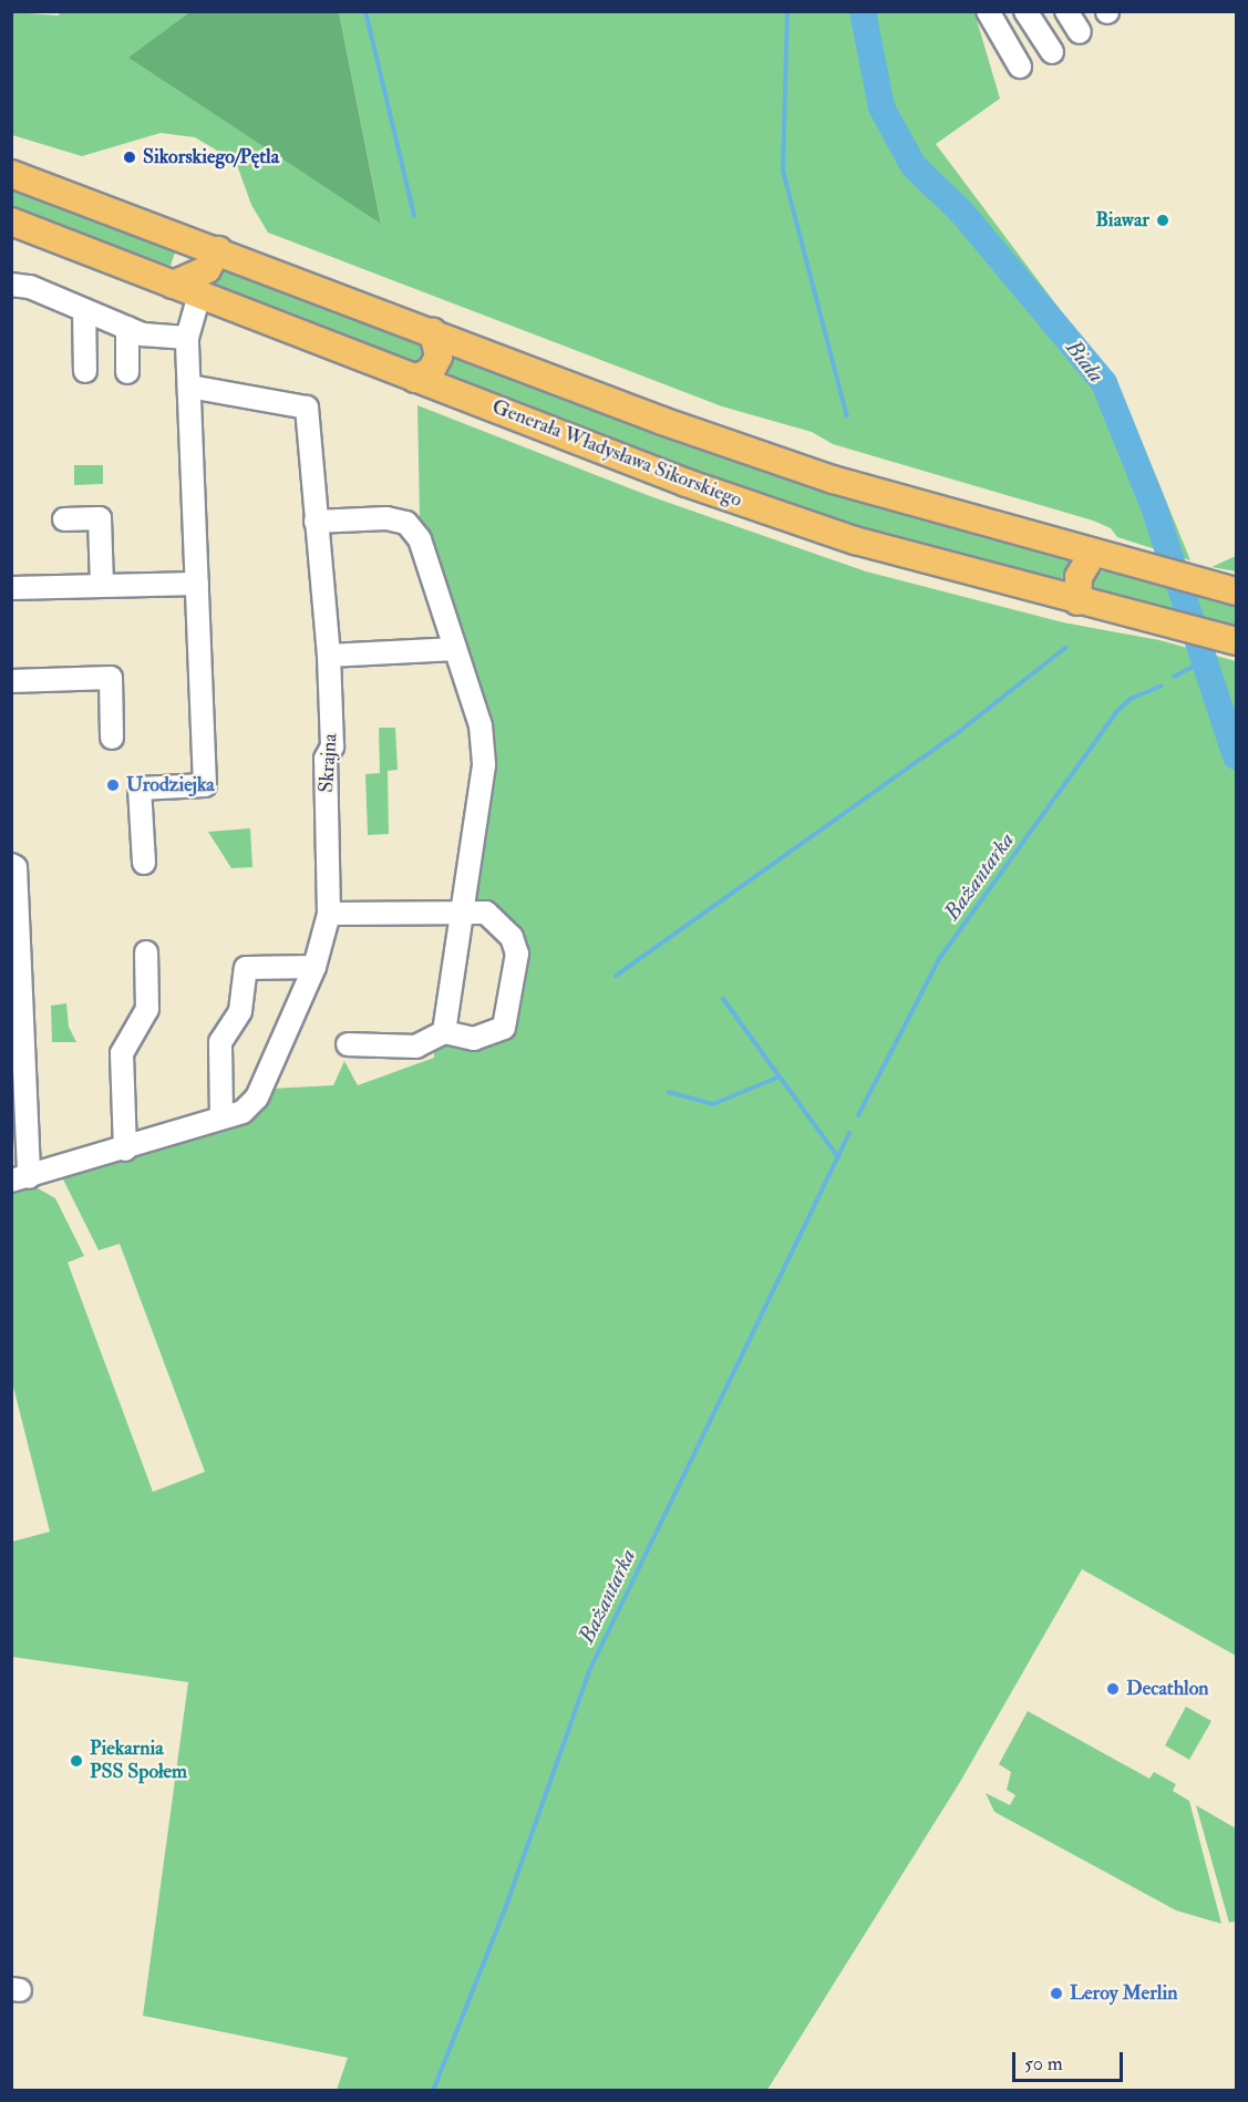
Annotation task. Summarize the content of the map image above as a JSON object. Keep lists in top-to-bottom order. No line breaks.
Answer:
{"streets":{"main road":["Generała Władysława Sikorskiego"],"street":["Skrajna"]},"water":["Biała","Bażantarka"],"places":["Sikorskiego/Pętla","Biawar","Urodziejka","Decathlon","Piekarnia PSS Społem","Leroy Merlin"],"scale_bar":"50 m"}
